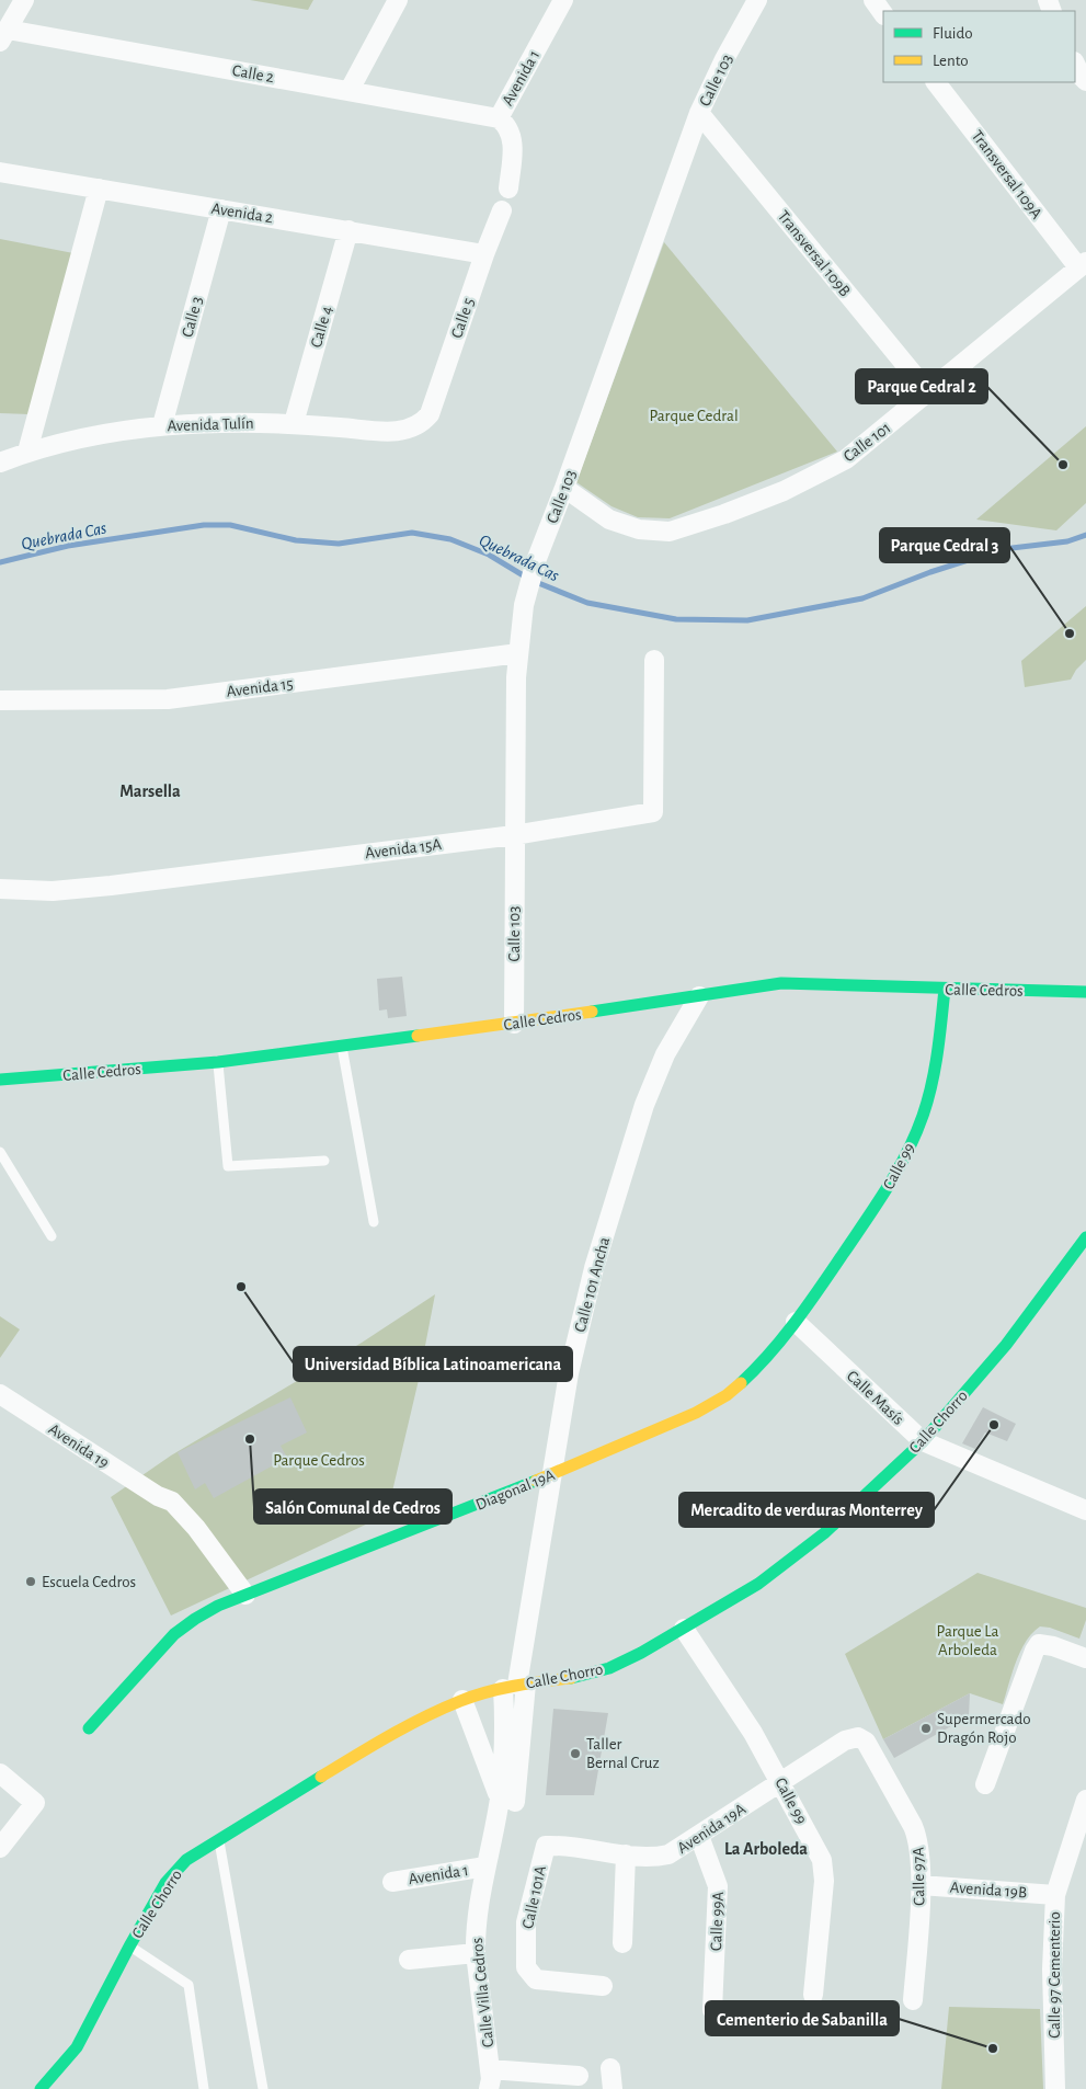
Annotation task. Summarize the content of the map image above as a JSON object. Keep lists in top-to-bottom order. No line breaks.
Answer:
{"streets":{"street":["Calle 2","Avenida 1","Calle 103","Transversal 109A","Avenida 2","Transversal 109B","Calle 3","Calle 5","Calle 4","Avenida Tulín","Calle 101","Avenida 15","Avenida 15A","Calle Cedros","Calle 99","Calle 101 Ancha","Calle Masís","Calle Chorro","Avenida 19","Diagonal 19A","Avenida 19A","Calle 97A","Avenida 19B","Calle 101A","Calle 99A","Calle 97 Cementerio","Calle Villa Cedros"]},"crossings":[["Calle 2","Avenida 1"],["Avenida 1","Calle Villa Cedros"],["Calle 103","Transversal 109B"],["Calle 103","Calle 101"],["Calle 103","Avenida 15"],["Calle 103","Avenida 15A"],["Calle 103","Calle Cedros"],["Transversal 109A","Calle 101"],["Avenida 2","Calle 3"],["Avenida 2","Calle 5"],["Avenida 2","Calle 4"],["Transversal 109B","Calle 101"],["Calle 3","Avenida Tulín"],["Calle 5","Avenida Tulín"],["Calle 4","Avenida Tulín"],["Calle Cedros","Calle 99"],["Calle Cedros","Calle 101 Ancha"],["Calle 99","Calle Masís"],["Calle 99","Calle Chorro"],["Calle 99","Diagonal 19A"],["Calle 99","Avenida 19A"],["Calle 101 Ancha","Calle Chorro"],["Calle 101 Ancha","Diagonal 19A"],["Calle 101 Ancha","Calle Villa Cedros"],["Calle Masís","Calle Chorro"],["Calle Masís","Diagonal 19A"],["Avenida 19","Diagonal 19A"],["Avenida 19A","Calle 97A"],["Avenida 19A","Calle 101A"],["Avenida 19A","Calle 99A"],["Calle 97A","Avenida 19B"],["Avenida 19B","Calle 97 Cementerio"]],"districts":["Marsella","La Arboleda"],"water":["Quebrada Cas"],"parks":["Parque Cedral","Parque Cedros","Parque La Arboleda"],"places":["Parque Cedral 2","Parque Cedral 3","Universidad Bíblica Latinoamericana","Mercadito de verduras Monterrey","Salón Comunal de Cedros","Escuela Cedros","Supermercado Dragón Rojo","Taller Bernal Cruz","Cementerio de Sabanilla"],"legend":["Fluido","Lento"]}
